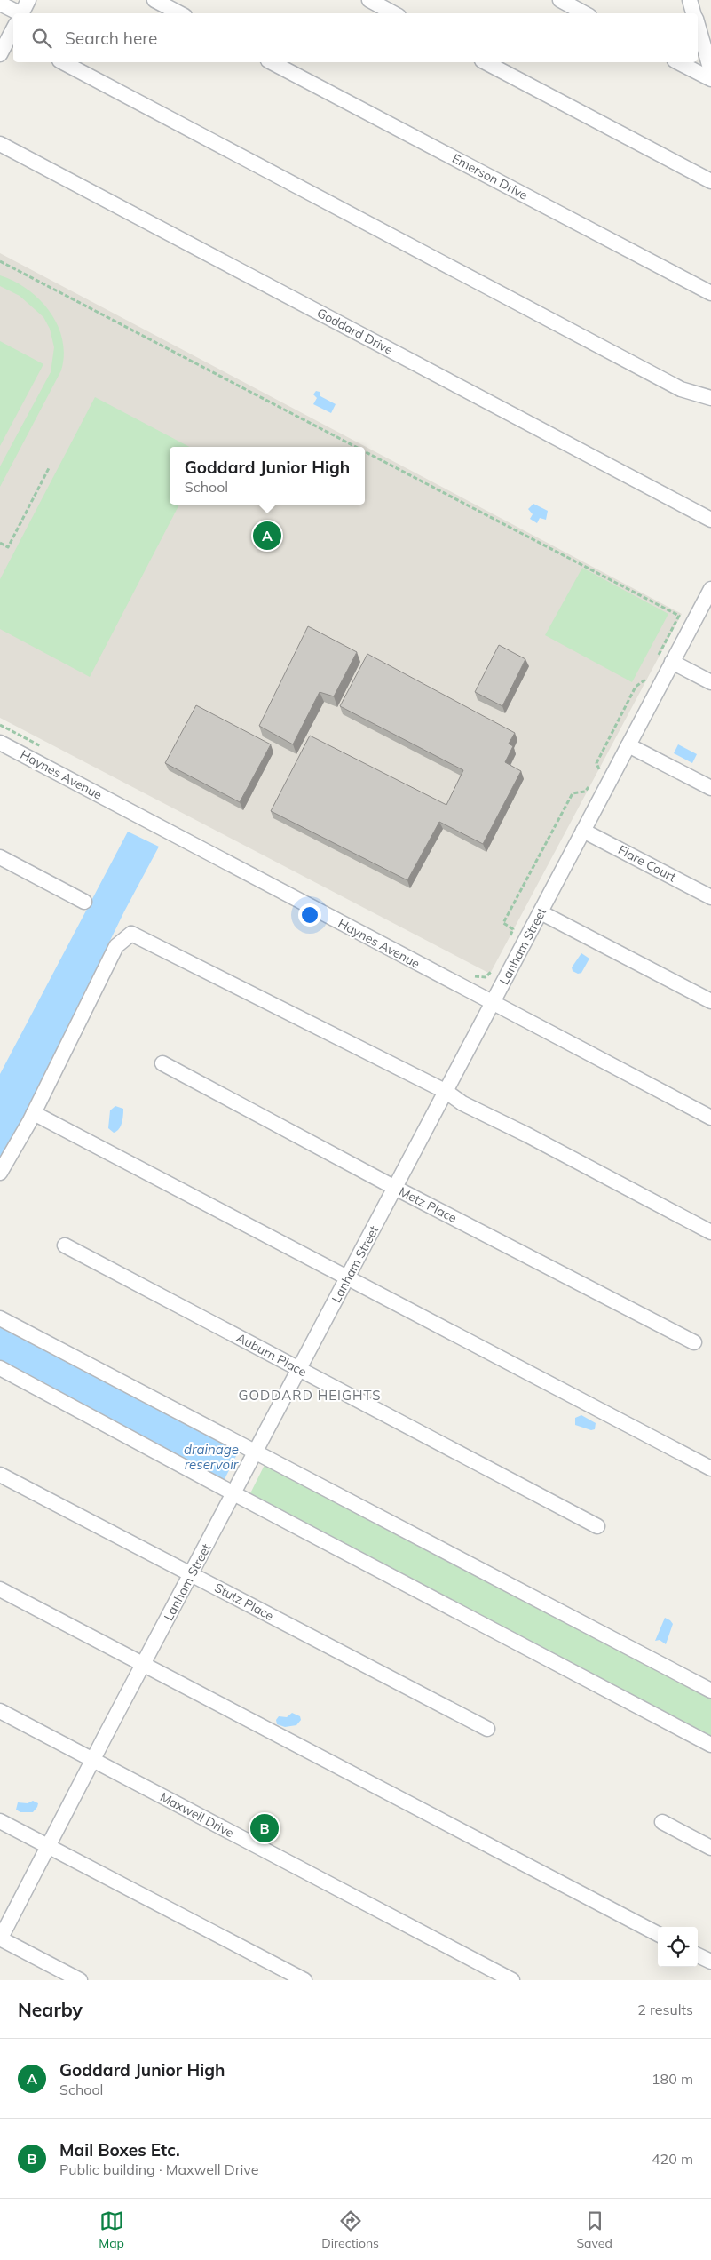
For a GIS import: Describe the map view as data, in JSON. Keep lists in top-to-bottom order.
{
  "streets": {
    "street": [
      "Emerson Drive",
      "Goddard Drive",
      "Haynes Avenue",
      "Flare Court",
      "Lanham Street",
      "Metz Place",
      "Auburn Place",
      "Stutz Place",
      "Maxwell Drive"
    ]
  },
  "crossings": [
    ["Haynes Avenue", "Lanham Street"],
    ["Flare Court", "Lanham Street"],
    ["Lanham Street", "Metz Place"],
    ["Lanham Street", "Auburn Place"],
    ["Lanham Street", "Stutz Place"],
    ["Lanham Street", "Maxwell Drive"]
  ],
  "districts": ["GODDARD HEIGHTS"],
  "water": ["drainage reservoir"],
  "page": {
    "search": "Search here",
    "popup": ["Goddard Junior High", "School"],
    "pins": ["A", "B"],
    "heading": ["Nearby", "2 results"],
    "list": [
      {
        "mark": "A",
        "name": "Goddard Junior High",
        "note": "School",
        "value": "180 m"
      },
      {
        "mark": "B",
        "name": "Mail Boxes Etc.",
        "note": "Public building · Maxwell Drive",
        "value": "420 m"
      }
    ],
    "nav": ["Map", "Directions", "Saved"]
  }
}
